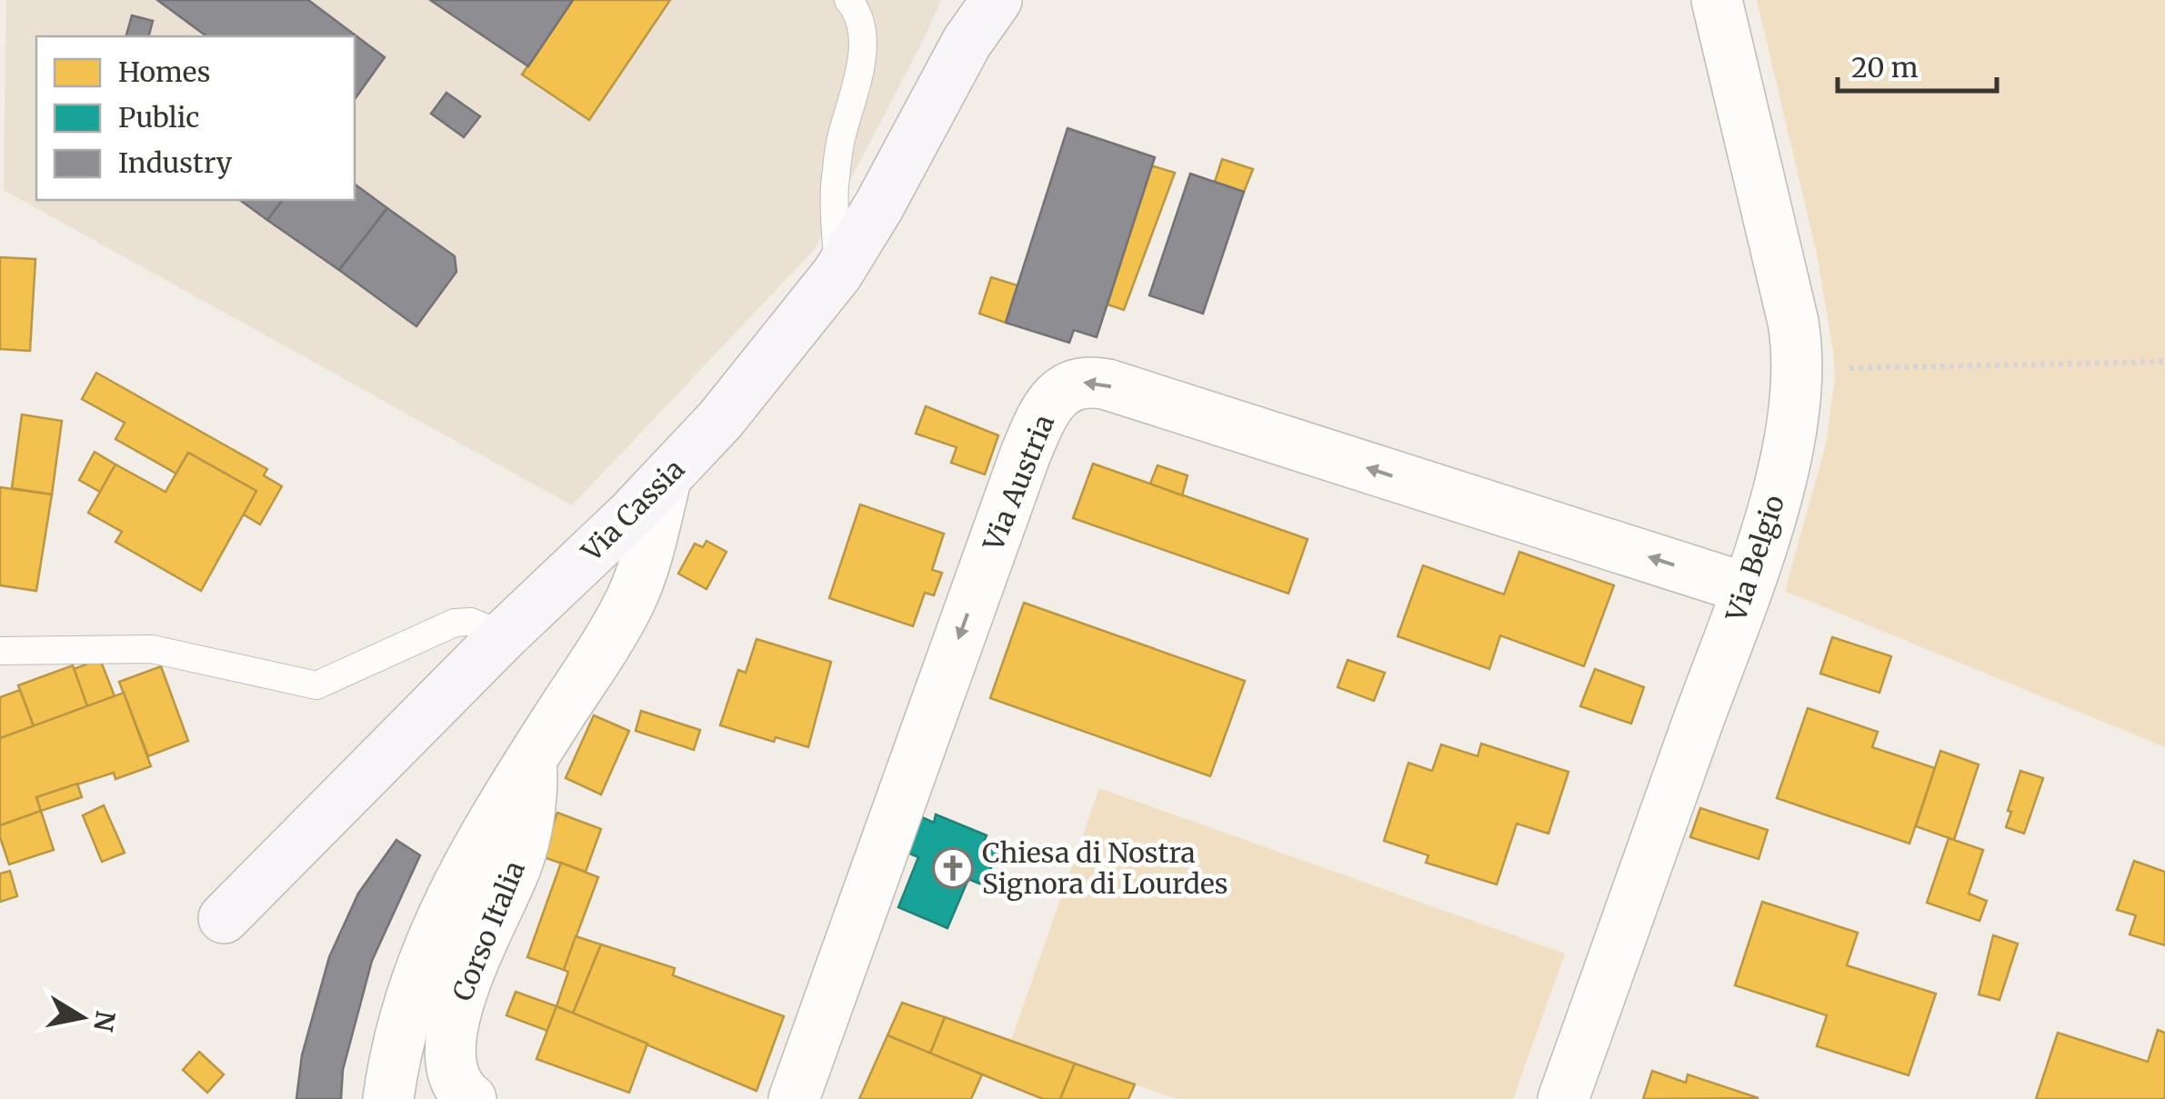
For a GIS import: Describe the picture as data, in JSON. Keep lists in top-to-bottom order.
{
  "streets": {
    "main road": ["Via Cassia"],
    "street": ["Via Austria", "Via Belgio", "Corso Italia"]
  },
  "crossings": [
    ["Via Austria", "Via Belgio"]
  ],
  "places": {
    "church": ["Chiesa di Nostra Signora di Lourdes"]
  },
  "legend": ["Homes", "Public", "Industry"],
  "scale_bar": "20 m",
  "north": "right"
}
